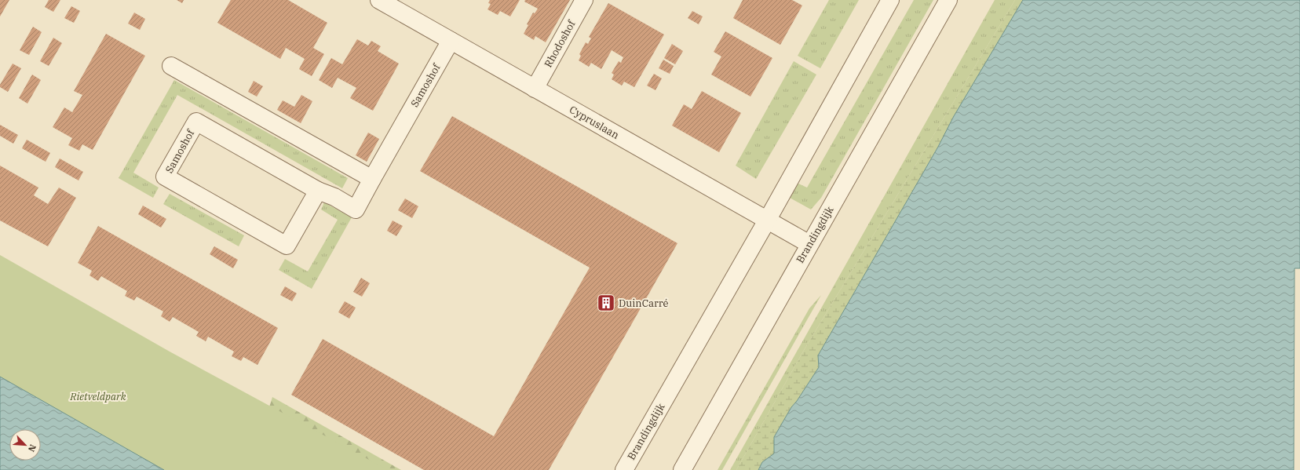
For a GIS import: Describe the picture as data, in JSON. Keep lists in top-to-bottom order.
{
  "streets": {
    "street": [
      "Rhodoshof",
      "Samoshof",
      "Cypruslaan",
      "Brandingdijk"
    ]
  },
  "crossings": [
    ["Rhodoshof", "Cypruslaan"],
    ["Samoshof", "Cypruslaan"],
    ["Cypruslaan", "Brandingdijk"]
  ],
  "parks": ["Rietveldpark"],
  "places": {
    "building": ["DuinCarré"]
  },
  "north": "bottom right"
}
